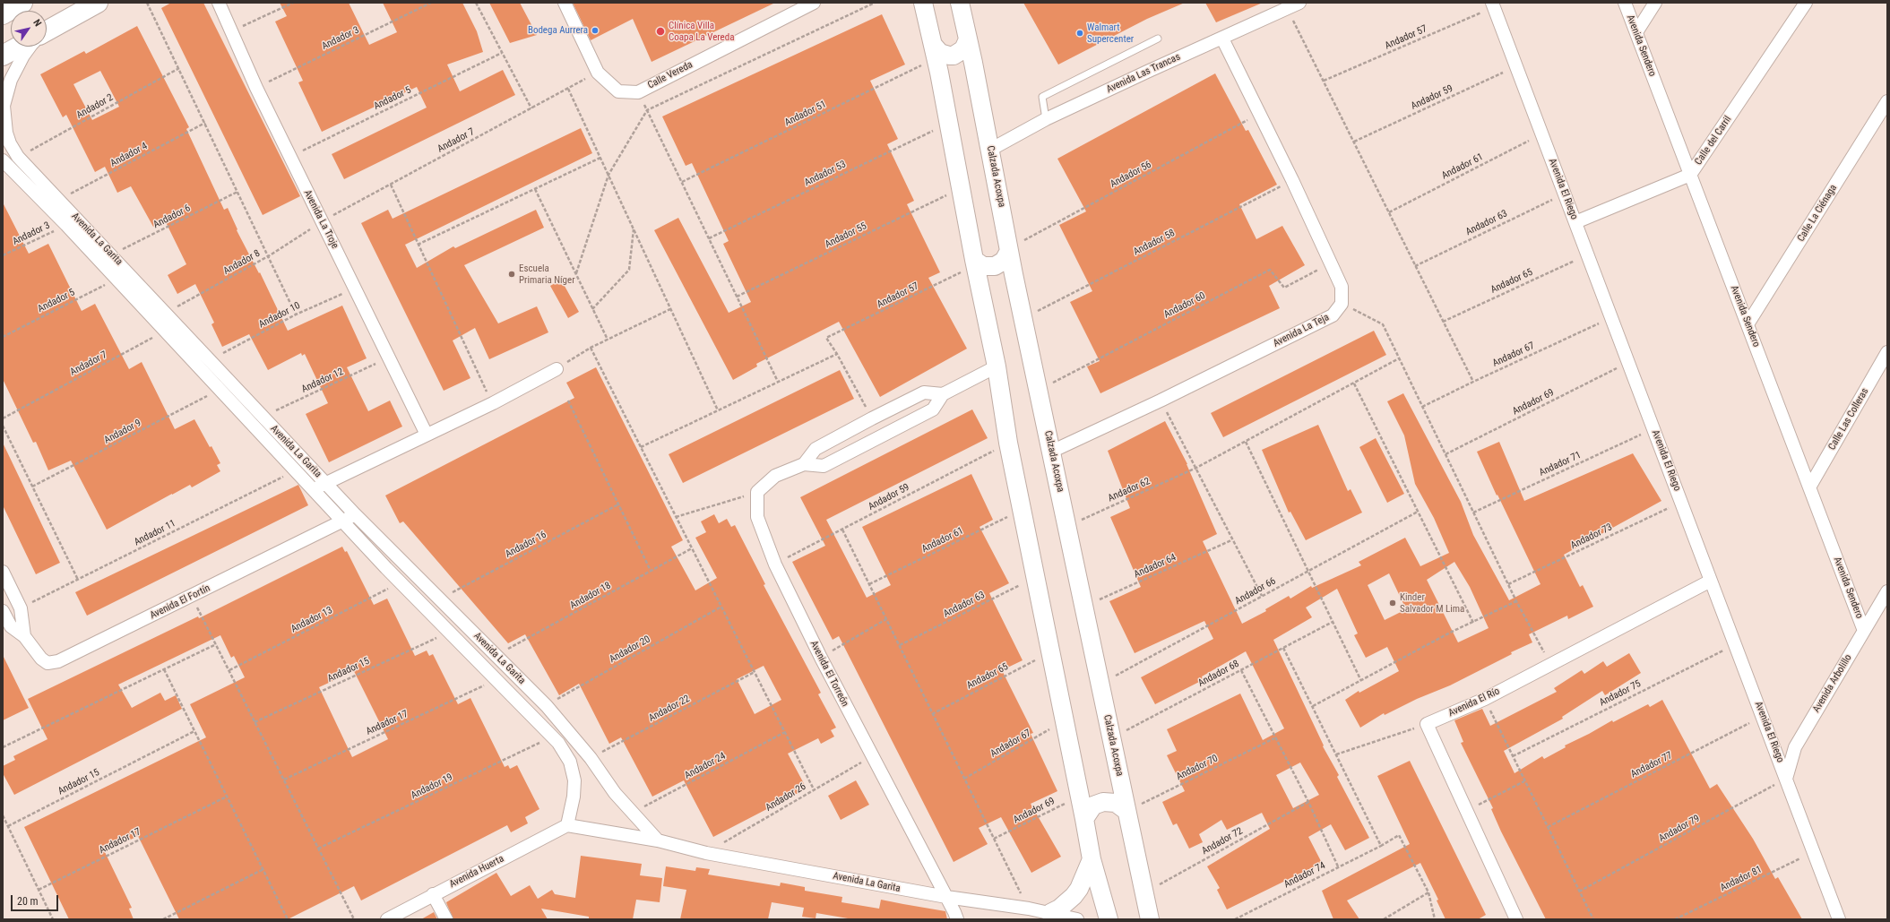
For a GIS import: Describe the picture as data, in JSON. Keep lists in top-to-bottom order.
{
  "streets": {
    "main road": ["Calzada Acoxpa"],
    "street": [
      "Avenida Sendero",
      "Avenida Las Trancas",
      "Calle Vereda",
      "Calle del Carril",
      "Avenida El Riego",
      "Calle La Ciénaga",
      "Avenida La Troje",
      "Avenida La Garita",
      "Avenida La Teja",
      "Calle Las Colleras",
      "Avenida El Fortín",
      "Avenida El Torreón",
      "Avenida Arbolillo",
      "Avenida El Río",
      "Avenida Huerta"
    ],
    "path": [
      "Andador 57",
      "Andador 3",
      "Andador 59",
      "Andador 5",
      "Andador 2",
      "Andador 51",
      "Andador 7",
      "Andador 4",
      "Andador 61",
      "Andador 53",
      "Andador 56",
      "Andador 6",
      "Andador 63",
      "Andador 55",
      "Andador 58",
      "Andador 8",
      "Andador 65",
      "Andador 60",
      "Andador 10",
      "Andador 67",
      "Andador 12",
      "Andador 69",
      "Andador 9",
      "Andador 71",
      "Andador 62",
      "Andador 11",
      "Andador 73",
      "Andador 16",
      "Andador 64",
      "Andador 66",
      "Andador 18",
      "Andador 13",
      "Andador 20",
      "Andador 15",
      "Andador 68",
      "Andador 75",
      "Andador 22",
      "Andador 17",
      "Andador 77",
      "Andador 24",
      "Andador 70",
      "Andador 19",
      "Andador 26",
      "Andador 79",
      "Andador 72",
      "Andador 74",
      "Andador 81"
    ]
  },
  "crossings": [
    ["Andador 57", "Avenida El Riego"],
    ["Andador 3", "Avenida La Troje"],
    ["Andador 3", "Avenida La Garita"],
    ["Avenida Sendero", "Calle del Carril"],
    ["Avenida Sendero", "Calle La Ciénaga"],
    ["Avenida Sendero", "Calle Las Colleras"],
    ["Avenida Sendero", "Avenida Arbolillo"],
    ["Avenida Las Trancas", "Calzada Acoxpa"],
    ["Calle Vereda", "Andador 7"],
    ["Andador 59", "Avenida El Riego"],
    ["Andador 59", "Avenida El Torreón"],
    ["Andador 5", "Avenida La Troje"],
    ["Andador 5", "Avenida La Garita"],
    ["Andador 2", "Avenida La Garita"],
    ["Andador 7", "Avenida La Troje"],
    ["Andador 7", "Avenida La Garita"],
    ["Andador 7", "Andador 8"],
    ["Calle del Carril", "Avenida El Riego"],
    ["Andador 4", "Avenida La Garita"],
    ["Andador 61", "Avenida El Riego"],
    ["Andador 56", "Calzada Acoxpa"],
    ["Calzada Acoxpa", "Andador 58"],
    ["Calzada Acoxpa", "Andador 60"],
    ["Calzada Acoxpa", "Avenida La Teja"],
    ["Calzada Acoxpa", "Andador 62"],
    ["Calzada Acoxpa", "Andador 64"],
    ["Calzada Acoxpa", "Andador 66"],
    ["Calzada Acoxpa", "Andador 68"],
    ["Calzada Acoxpa", "Andador 70"],
    ["Calzada Acoxpa", "Andador 72"],
    ["Avenida El Riego", "Andador 63"],
    ["Avenida El Riego", "Andador 65"],
    ["Avenida El Riego", "Andador 67"],
    ["Avenida El Riego", "Andador 69"],
    ["Avenida El Riego", "Andador 71"],
    ["Avenida El Riego", "Andador 73"],
    ["Avenida El Riego", "Avenida Arbolillo"],
    ["Avenida El Riego", "Andador 75"],
    ["Avenida El Riego", "Avenida El Río"],
    ["Avenida El Riego", "Andador 77"],
    ["Avenida El Riego", "Andador 79"],
    ["Avenida El Riego", "Andador 81"],
    ["Andador 6", "Avenida La Garita"],
    ["Avenida La Troje", "Andador 8"],
    ["Avenida La Troje", "Andador 10"],
    ["Avenida La Troje", "Andador 12"],
    ["Avenida La Garita", "Andador 8"],
    ["Avenida La Garita", "Andador 10"],
    ["Avenida La Garita", "Andador 12"],
    ["Avenida La Garita", "Andador 9"],
    ["Avenida La Garita", "Andador 11"],
    ["Avenida La Garita", "Andador 16"],
    ["Avenida La Garita", "Andador 18"],
    ["Avenida La Garita", "Avenida El Fortín"],
    ["Avenida La Garita", "Andador 13"],
    ["Avenida La Garita", "Andador 20"],
    ["Avenida La Garita", "Andador 15"],
    ["Avenida La Garita", "Avenida El Torreón"],
    ["Avenida La Garita", "Andador 22"],
    ["Avenida La Garita", "Andador 17"],
    ["Avenida La Garita", "Andador 24"],
    ["Avenida La Garita", "Andador 19"],
    ["Avenida La Garita", "Andador 26"],
    ["Avenida La Garita", "Avenida Huerta"],
    ["Andador 11", "Avenida El Fortín"],
    ["Avenida El Torreón", "Andador 26"],
    ["Avenida Arbolillo", "Andador 79"]
  ],
  "places": [
    "Bodega Aurrera",
    "Clínica Villa Coapa La Vereda",
    "Walmart Supercenter",
    "Escuela Primaria Níger",
    "Kinder Salvador M Lima"
  ],
  "scale_bar": "20 m",
  "north": "top right"
}
